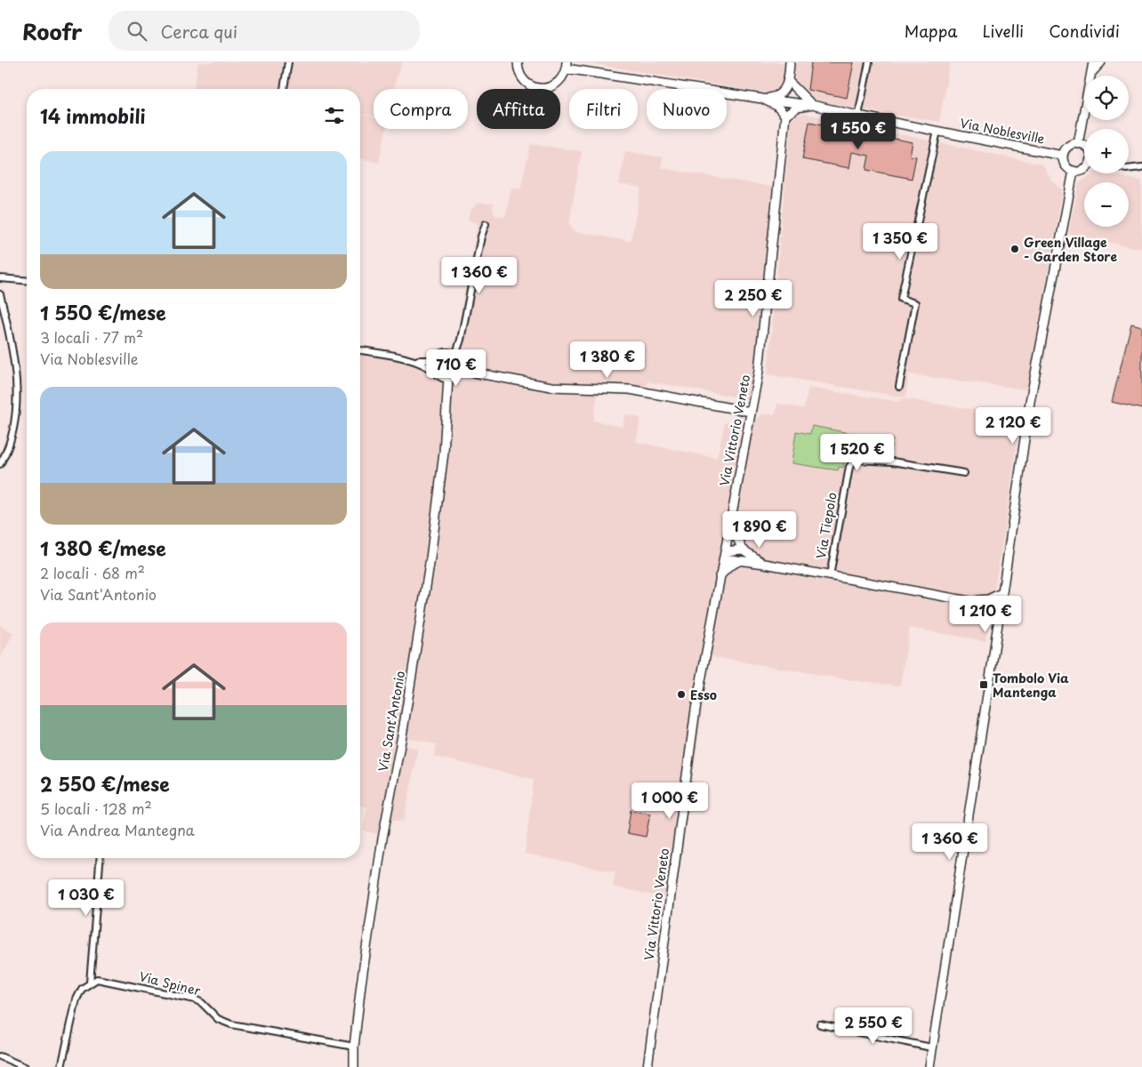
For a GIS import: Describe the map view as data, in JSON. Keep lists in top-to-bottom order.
{
  "streets": {
    "main road": [
      "Via Noblesville",
      "Via Vittorio Veneto",
      "Via Tiepolo",
      "Via Sant'Antonio"
    ],
    "street": ["Via Spiner"]
  },
  "crossings": [
    ["Via Vittorio Veneto", "Via Tiepolo"],
    ["Via Sant'Antonio", "Via Spiner"]
  ],
  "places": {
    "other": ["Green Village - Garden Store", "Esso"],
    "transit": ["Tombolo Via Mantenga"]
  },
  "page": {
    "header": "Roofr",
    "search": "Cerca qui",
    "nav": ["Mappa", "Livelli", "Condividi"],
    "map_buttons": ["+", "−"],
    "chip": [
      "Compra",
      "Affitta",
      "Filtri",
      "Nuovo"
    ],
    "heading": "14 immobili",
    "price": [
      "1 550 €",
      "1 350 €",
      "1 360 €",
      "2 250 €",
      "1 380 €",
      "710 €",
      "2 120 €",
      "1 520 €",
      "1 890 €",
      "1 210 €",
      "1 000 €",
      "1 360 €",
      "1 030 €",
      "2 550 €"
    ],
    "list": [
      {
        "name": "1 550 €/mese",
        "note": "3 locali · 77 m² · Via Noblesville"
      },
      {
        "name": "1 380 €/mese",
        "note": "2 locali · 68 m² · Via Sant'Antonio"
      },
      {
        "name": "2 550 €/mese",
        "note": "5 locali · 128 m² · Via Andrea Mantegna"
      }
    ]
  }
}
